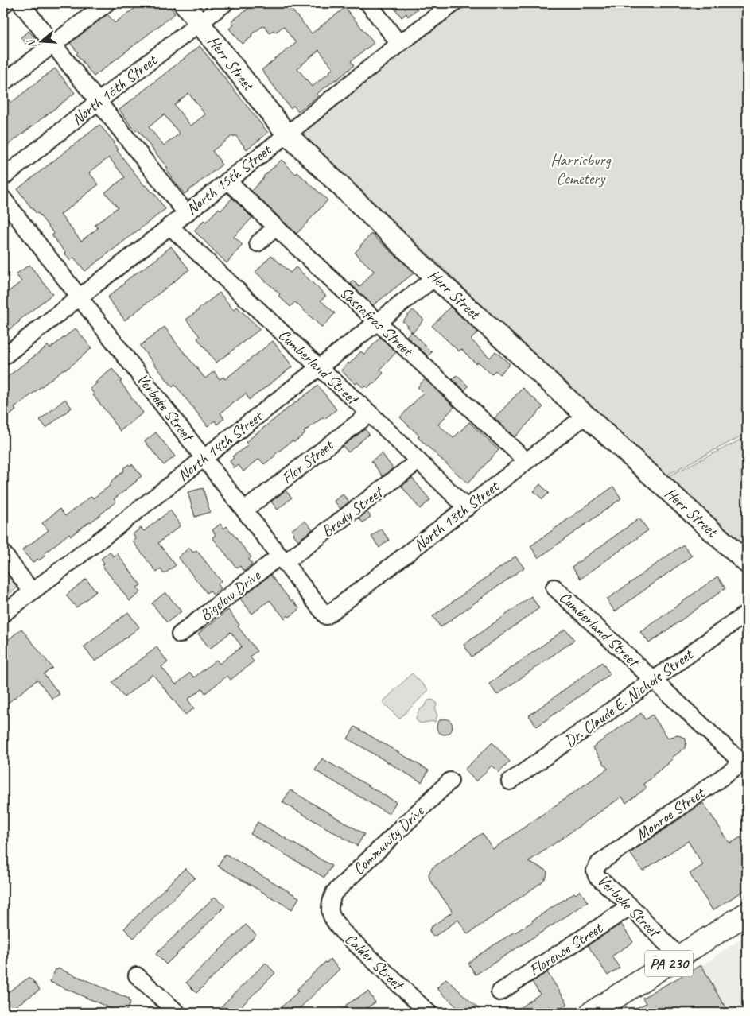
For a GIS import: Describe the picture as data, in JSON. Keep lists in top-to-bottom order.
{
  "streets": {
    "highway": ["PA 230"],
    "main road": ["Herr Street"],
    "street": [
      "North 16th Street",
      "North 15th Street",
      "Sassafras Street",
      "Cumberland Street",
      "Verbeke Street",
      "North 14th Street",
      "Flor Street",
      "Brady Street",
      "North 13th Street",
      "Bigelow Drive",
      "Dr. Claude E. Nichols Street",
      "Monroe Street",
      "Community Drive",
      "Florence Street",
      "Calder Street"
    ]
  },
  "crossings": [
    ["Herr Street", "North 16th Street"],
    ["Herr Street", "North 15th Street"],
    ["Herr Street", "North 14th Street"],
    ["Herr Street", "North 13th Street"],
    ["North 15th Street", "Sassafras Street"],
    ["North 15th Street", "Cumberland Street"],
    ["North 15th Street", "Verbeke Street"],
    ["Sassafras Street", "North 14th Street"],
    ["Sassafras Street", "North 13th Street"],
    ["Cumberland Street", "North 14th Street"],
    ["Cumberland Street", "Flor Street"],
    ["Cumberland Street", "Brady Street"],
    ["Cumberland Street", "North 13th Street"],
    ["Cumberland Street", "Dr. Claude E. Nichols Street"],
    ["Cumberland Street", "Monroe Street"],
    ["Verbeke Street", "North 14th Street"],
    ["Verbeke Street", "Flor Street"],
    ["Verbeke Street", "Brady Street"],
    ["Verbeke Street", "North 13th Street"],
    ["Verbeke Street", "Bigelow Drive"],
    ["Verbeke Street", "Monroe Street"],
    ["Verbeke Street", "Florence Street"],
    ["Verbeke Street", "PA 230"],
    ["Brady Street", "Bigelow Drive"],
    ["Community Drive", "Calder Street"]
  ],
  "parks": ["Harrisburg Cemetery"],
  "north": "left"
}
